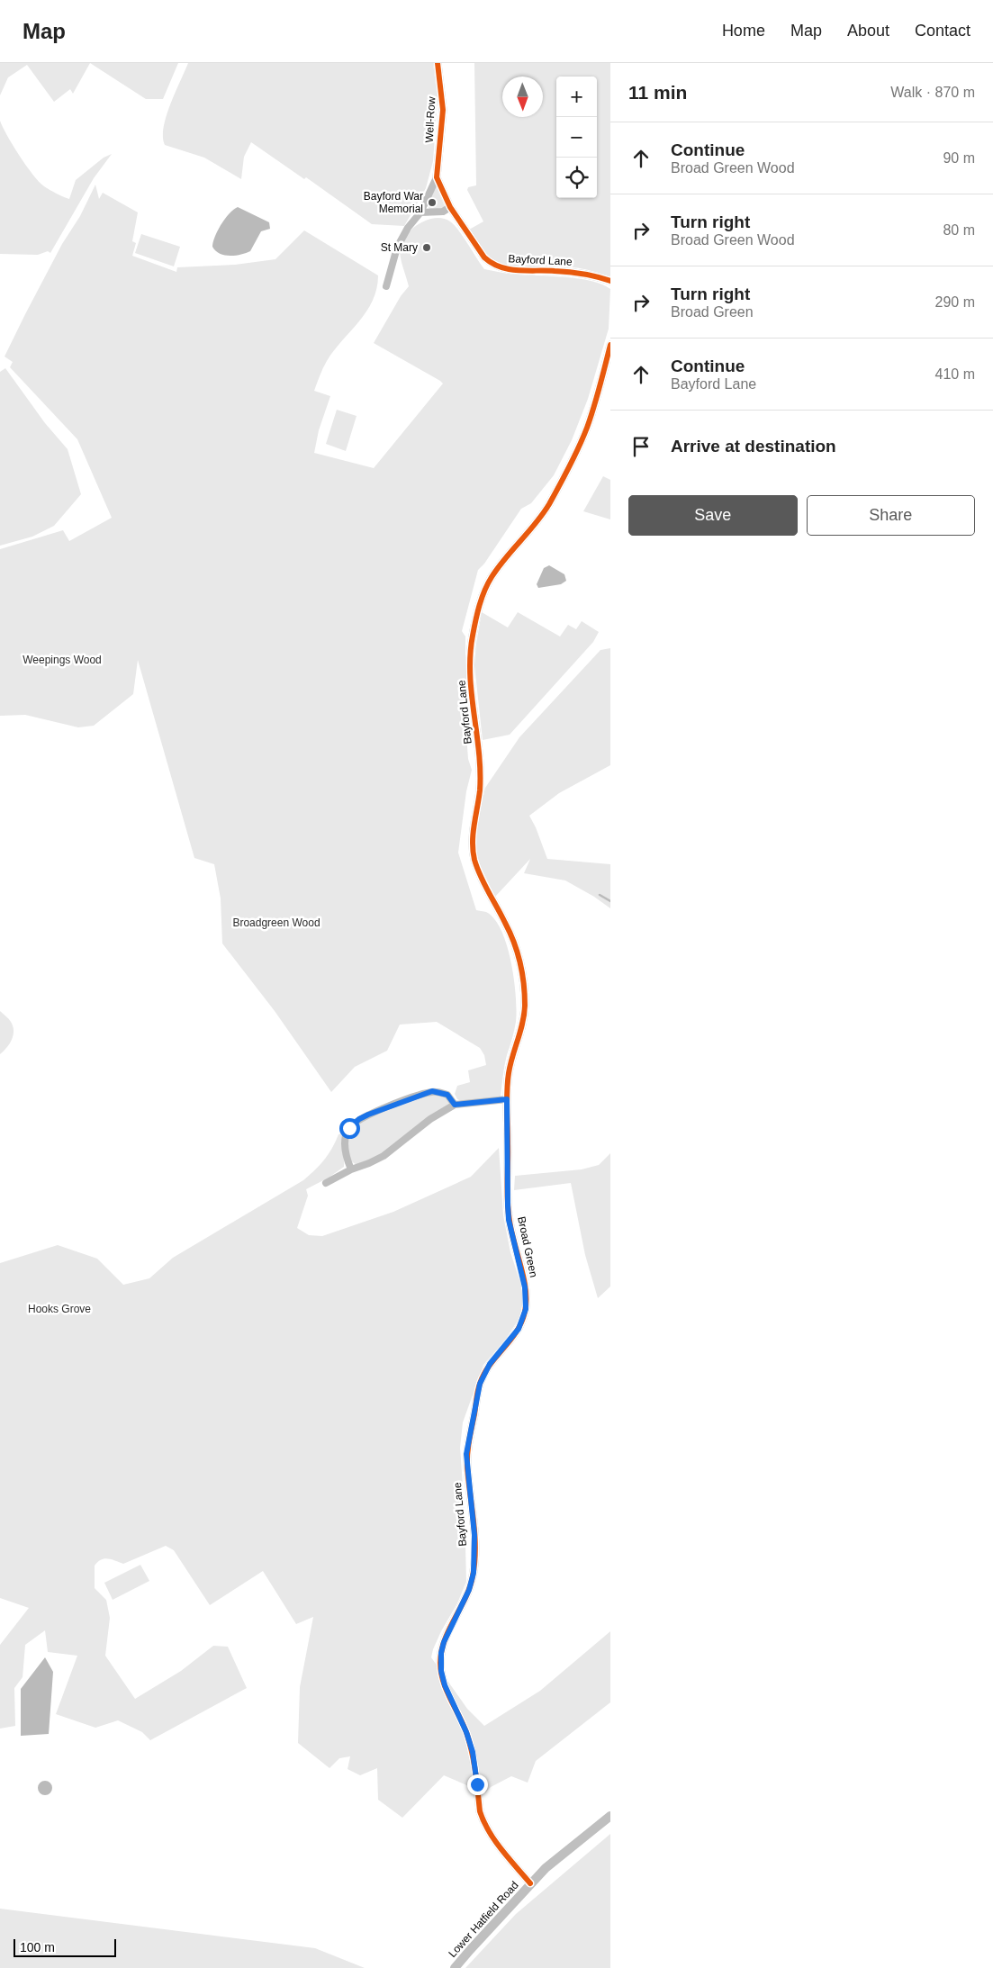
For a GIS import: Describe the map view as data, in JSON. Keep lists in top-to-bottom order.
{
  "streets": {
    "main road": ["Lower Hatfield Road"],
    "street": ["Well-Row", "Bayford Lane", "Broad Green"]
  },
  "crossings": [
    ["Well-Row", "Bayford Lane"],
    ["Bayford Lane", "Broad Green"],
    ["Bayford Lane", "Lower Hatfield Road"]
  ],
  "parks": ["Weepings Wood", "Broadgreen Wood", "Hooks Grove"],
  "places": ["Bayford War Memorial", "St Mary"],
  "scale_bar": "100 m",
  "north": "bottom",
  "page": {
    "header": "Map",
    "nav": [
      "Home",
      "Map",
      "About",
      "Contact"
    ],
    "heading": ["11 min", "Walk · 870 m"],
    "map_buttons": ["+", "−"],
    "list": [
      ["Continue", "Broad Green Wood", "90 m"],
      ["Turn right", "Broad Green Wood", "80 m"],
      ["Turn right", "Broad Green", "290 m"],
      ["Continue", "Bayford Lane", "410 m"],
      "Arrive at destination"
    ],
    "buttons": ["Save", "Share"],
    "scale": "100 m"
  }
}
